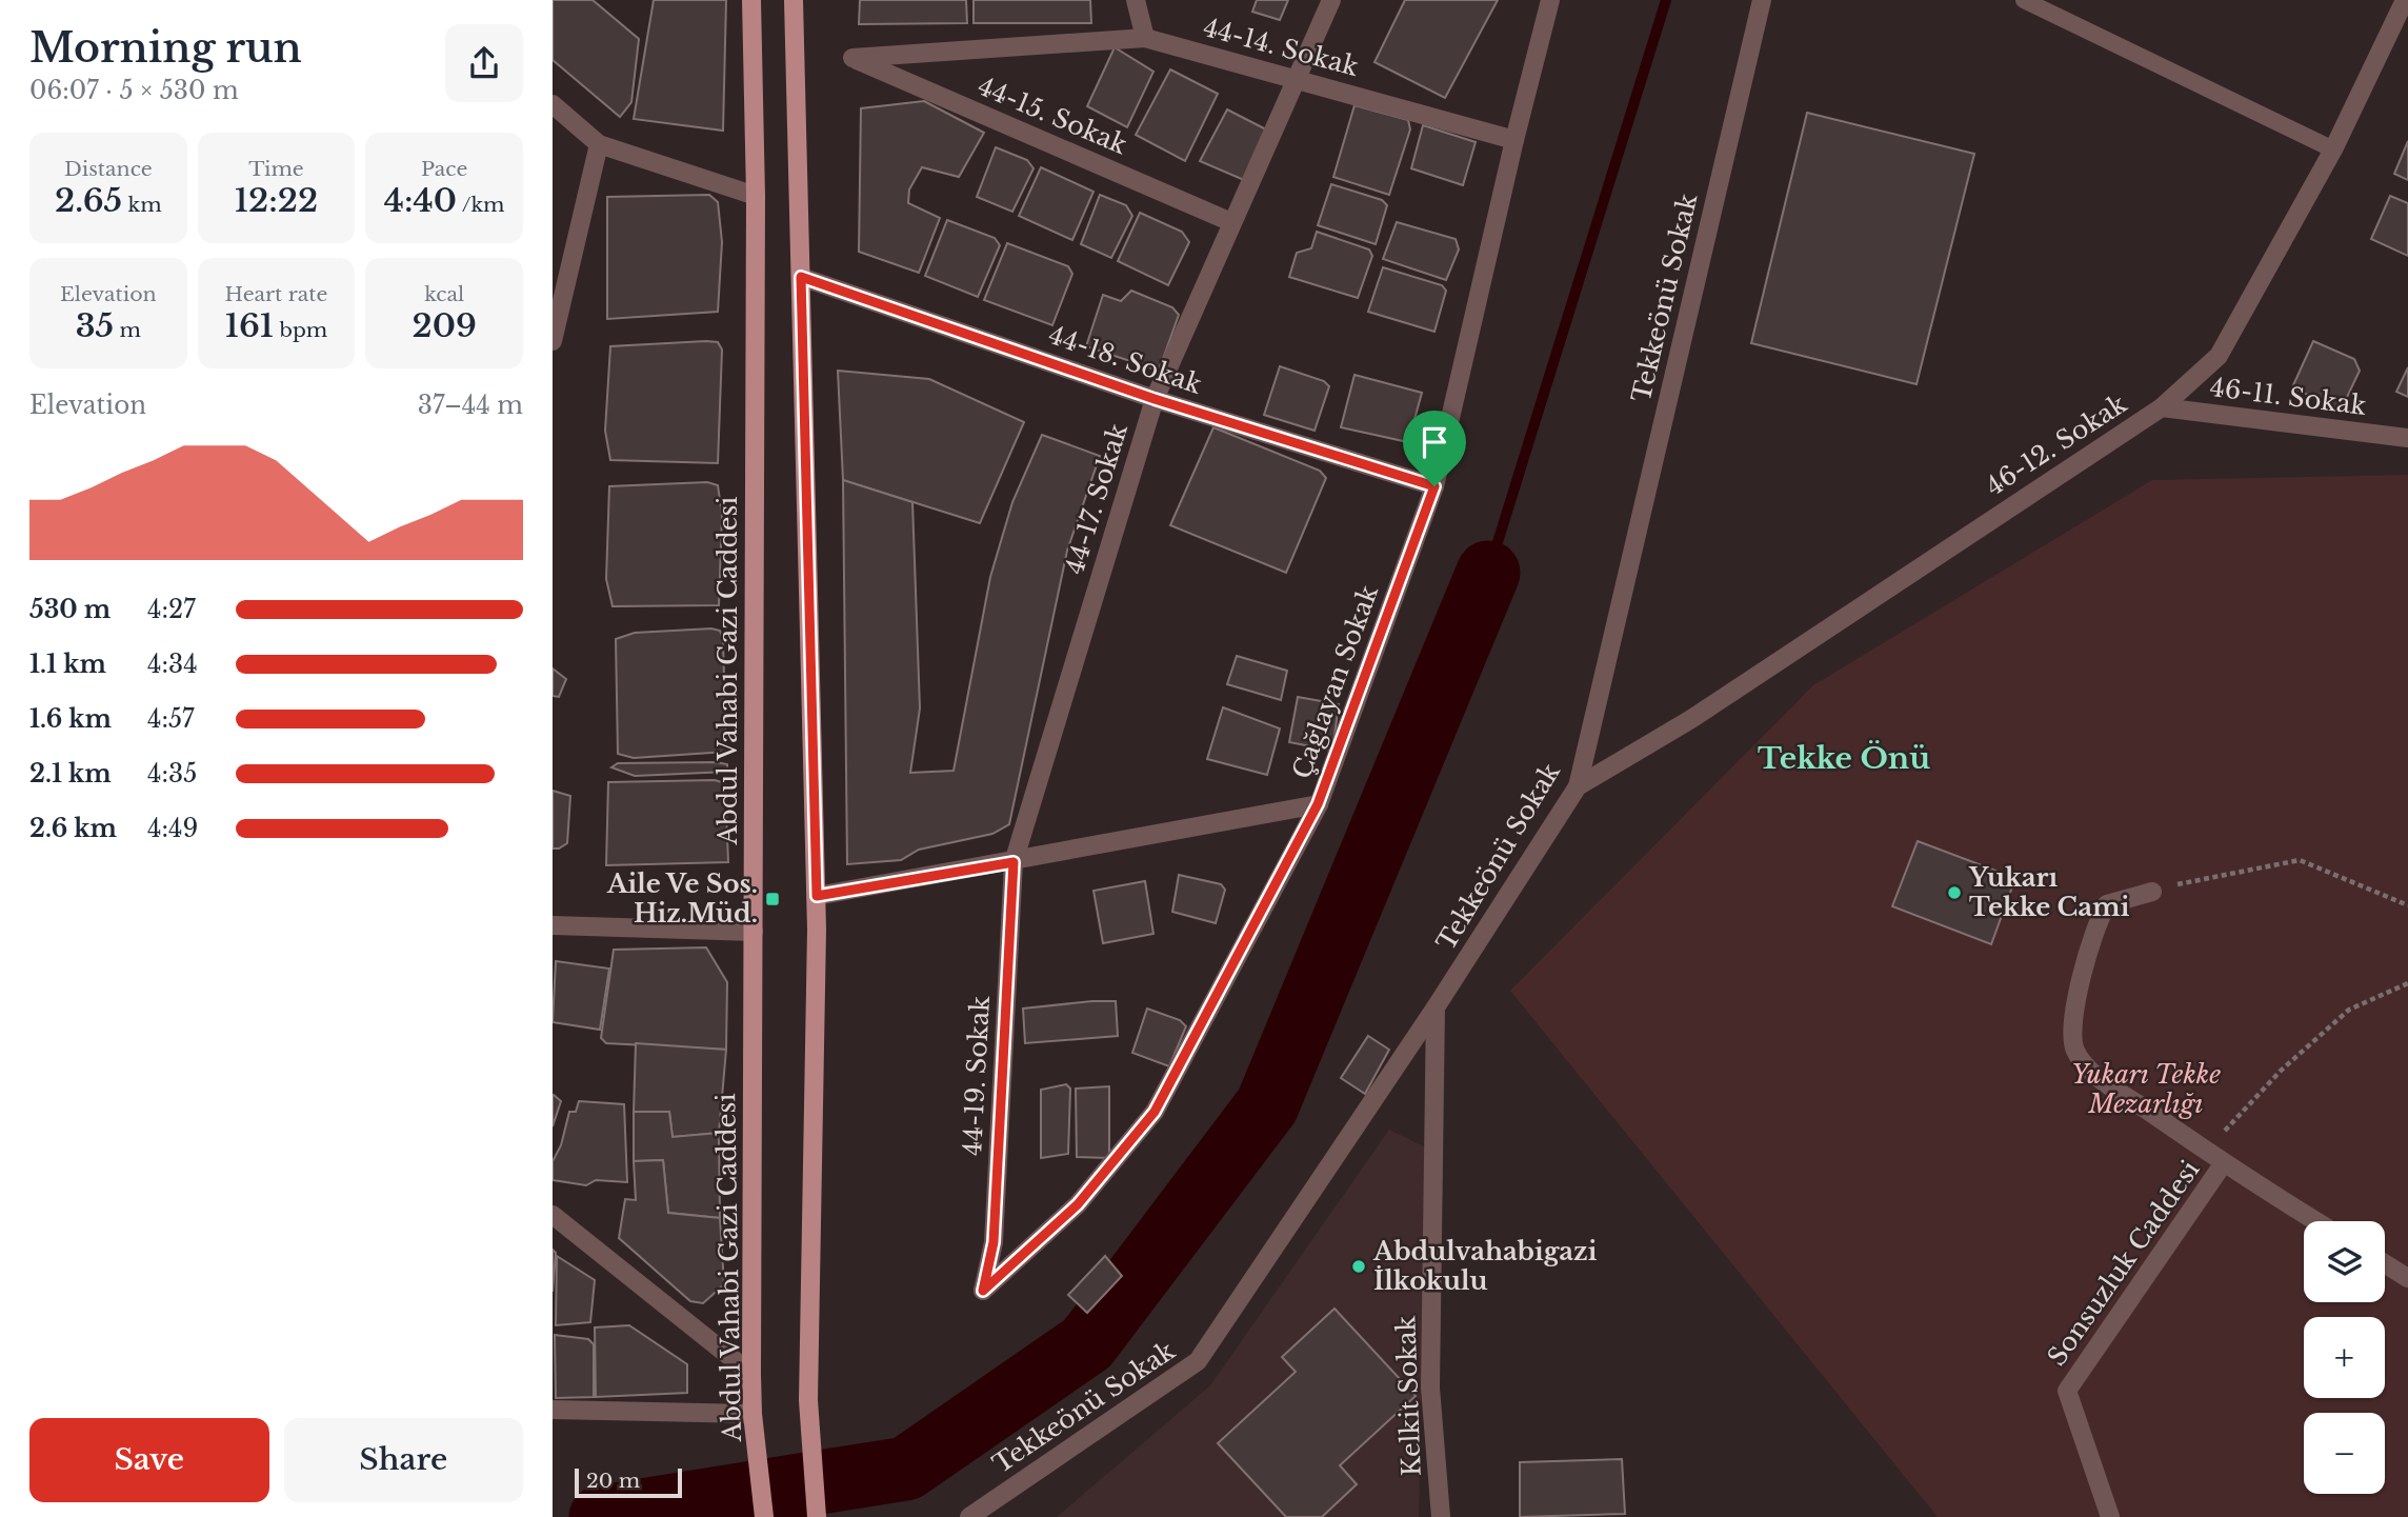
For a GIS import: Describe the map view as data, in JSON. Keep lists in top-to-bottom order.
{
  "streets": {
    "main road": ["Abdul Vahabi Gazi Caddesi"],
    "street": [
      "44-14. Sokak",
      "44-15. Sokak",
      "Tekkeönü Sokak",
      "44-18. Sokak",
      "46-11. Sokak",
      "46-12. Sokak",
      "44-17. Sokak",
      "Çağlayan Sokak",
      "44-19. Sokak",
      "Sonsuzluk Caddesi",
      "Kelkit Sokak"
    ]
  },
  "crossings": [
    ["44-14. Sokak", "44-15. Sokak"],
    ["44-14. Sokak", "44-17. Sokak"],
    ["44-14. Sokak", "Çağlayan Sokak"],
    ["44-15. Sokak", "44-17. Sokak"],
    ["Tekkeönü Sokak", "46-12. Sokak"],
    ["Tekkeönü Sokak", "Kelkit Sokak"],
    ["44-18. Sokak", "44-17. Sokak"],
    ["44-18. Sokak", "Çağlayan Sokak"],
    ["46-11. Sokak", "46-12. Sokak"],
    ["44-17. Sokak", "44-19. Sokak"],
    ["Çağlayan Sokak", "44-19. Sokak"]
  ],
  "districts": ["Tekke Önü"],
  "parks": ["Yukarı Tekke Mezarlığı"],
  "places": {
    "other": ["Yukarı Tekke Cami", "Abdulvahabigazi İlkokulu"],
    "transit": ["Aile Ve Sos. Hiz.Müd."]
  },
  "scale_bar": "20 m",
  "page": {
    "heading": ["Morning run", "06:07 · 5 × 530 m"],
    "stats": [
      ["Distance", "2.65 km"],
      ["Time", "12:22"],
      ["Pace", "4:40 /km"],
      ["Elevation", "35 m"],
      ["Heart rate", "161 bpm"],
      ["kcal", "209"]
    ],
    "chart": ["Elevation", "37–44 m"],
    "list": [
      {
        "name": "530 m",
        "note": "4:27"
      },
      {
        "name": "1.1 km",
        "note": "4:34"
      },
      {
        "name": "1.6 km",
        "note": "4:57"
      },
      {
        "name": "2.1 km",
        "note": "4:35"
      },
      {
        "name": "2.6 km",
        "note": "4:49"
      }
    ],
    "map_buttons": ["+", "−"],
    "buttons": ["Save", "Share"],
    "scale": "20 m"
  }
}
